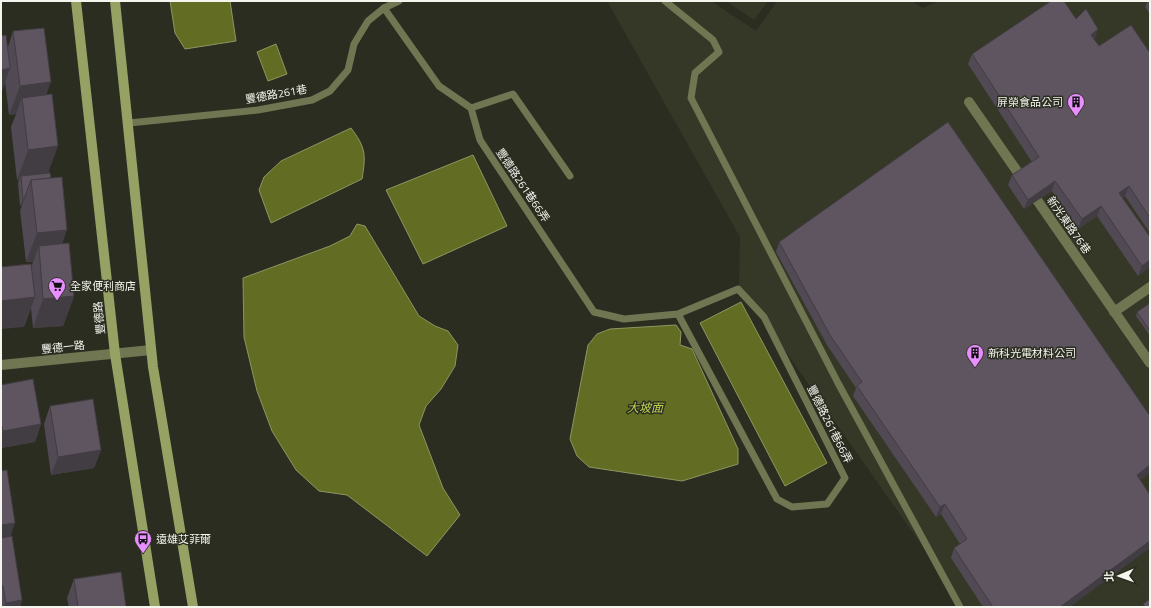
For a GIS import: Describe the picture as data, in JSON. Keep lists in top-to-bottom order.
{
  "streets": {
    "main road": ["豐德路"],
    "street": ["新光東路76巷", "豐德一路"],
    "lane": ["豐德路261巷", "豐德路261巷66弄"]
  },
  "crossings": [
    ["豐德路", "豐德一路"]
  ],
  "water": ["大坡面"],
  "places": {
    "building": ["屏榮食品公司", "新科光電材料公司"],
    "supermarket": ["全家便利商店"],
    "bus stop": ["遠雄艾菲爾"]
  },
  "north": "left"
}
